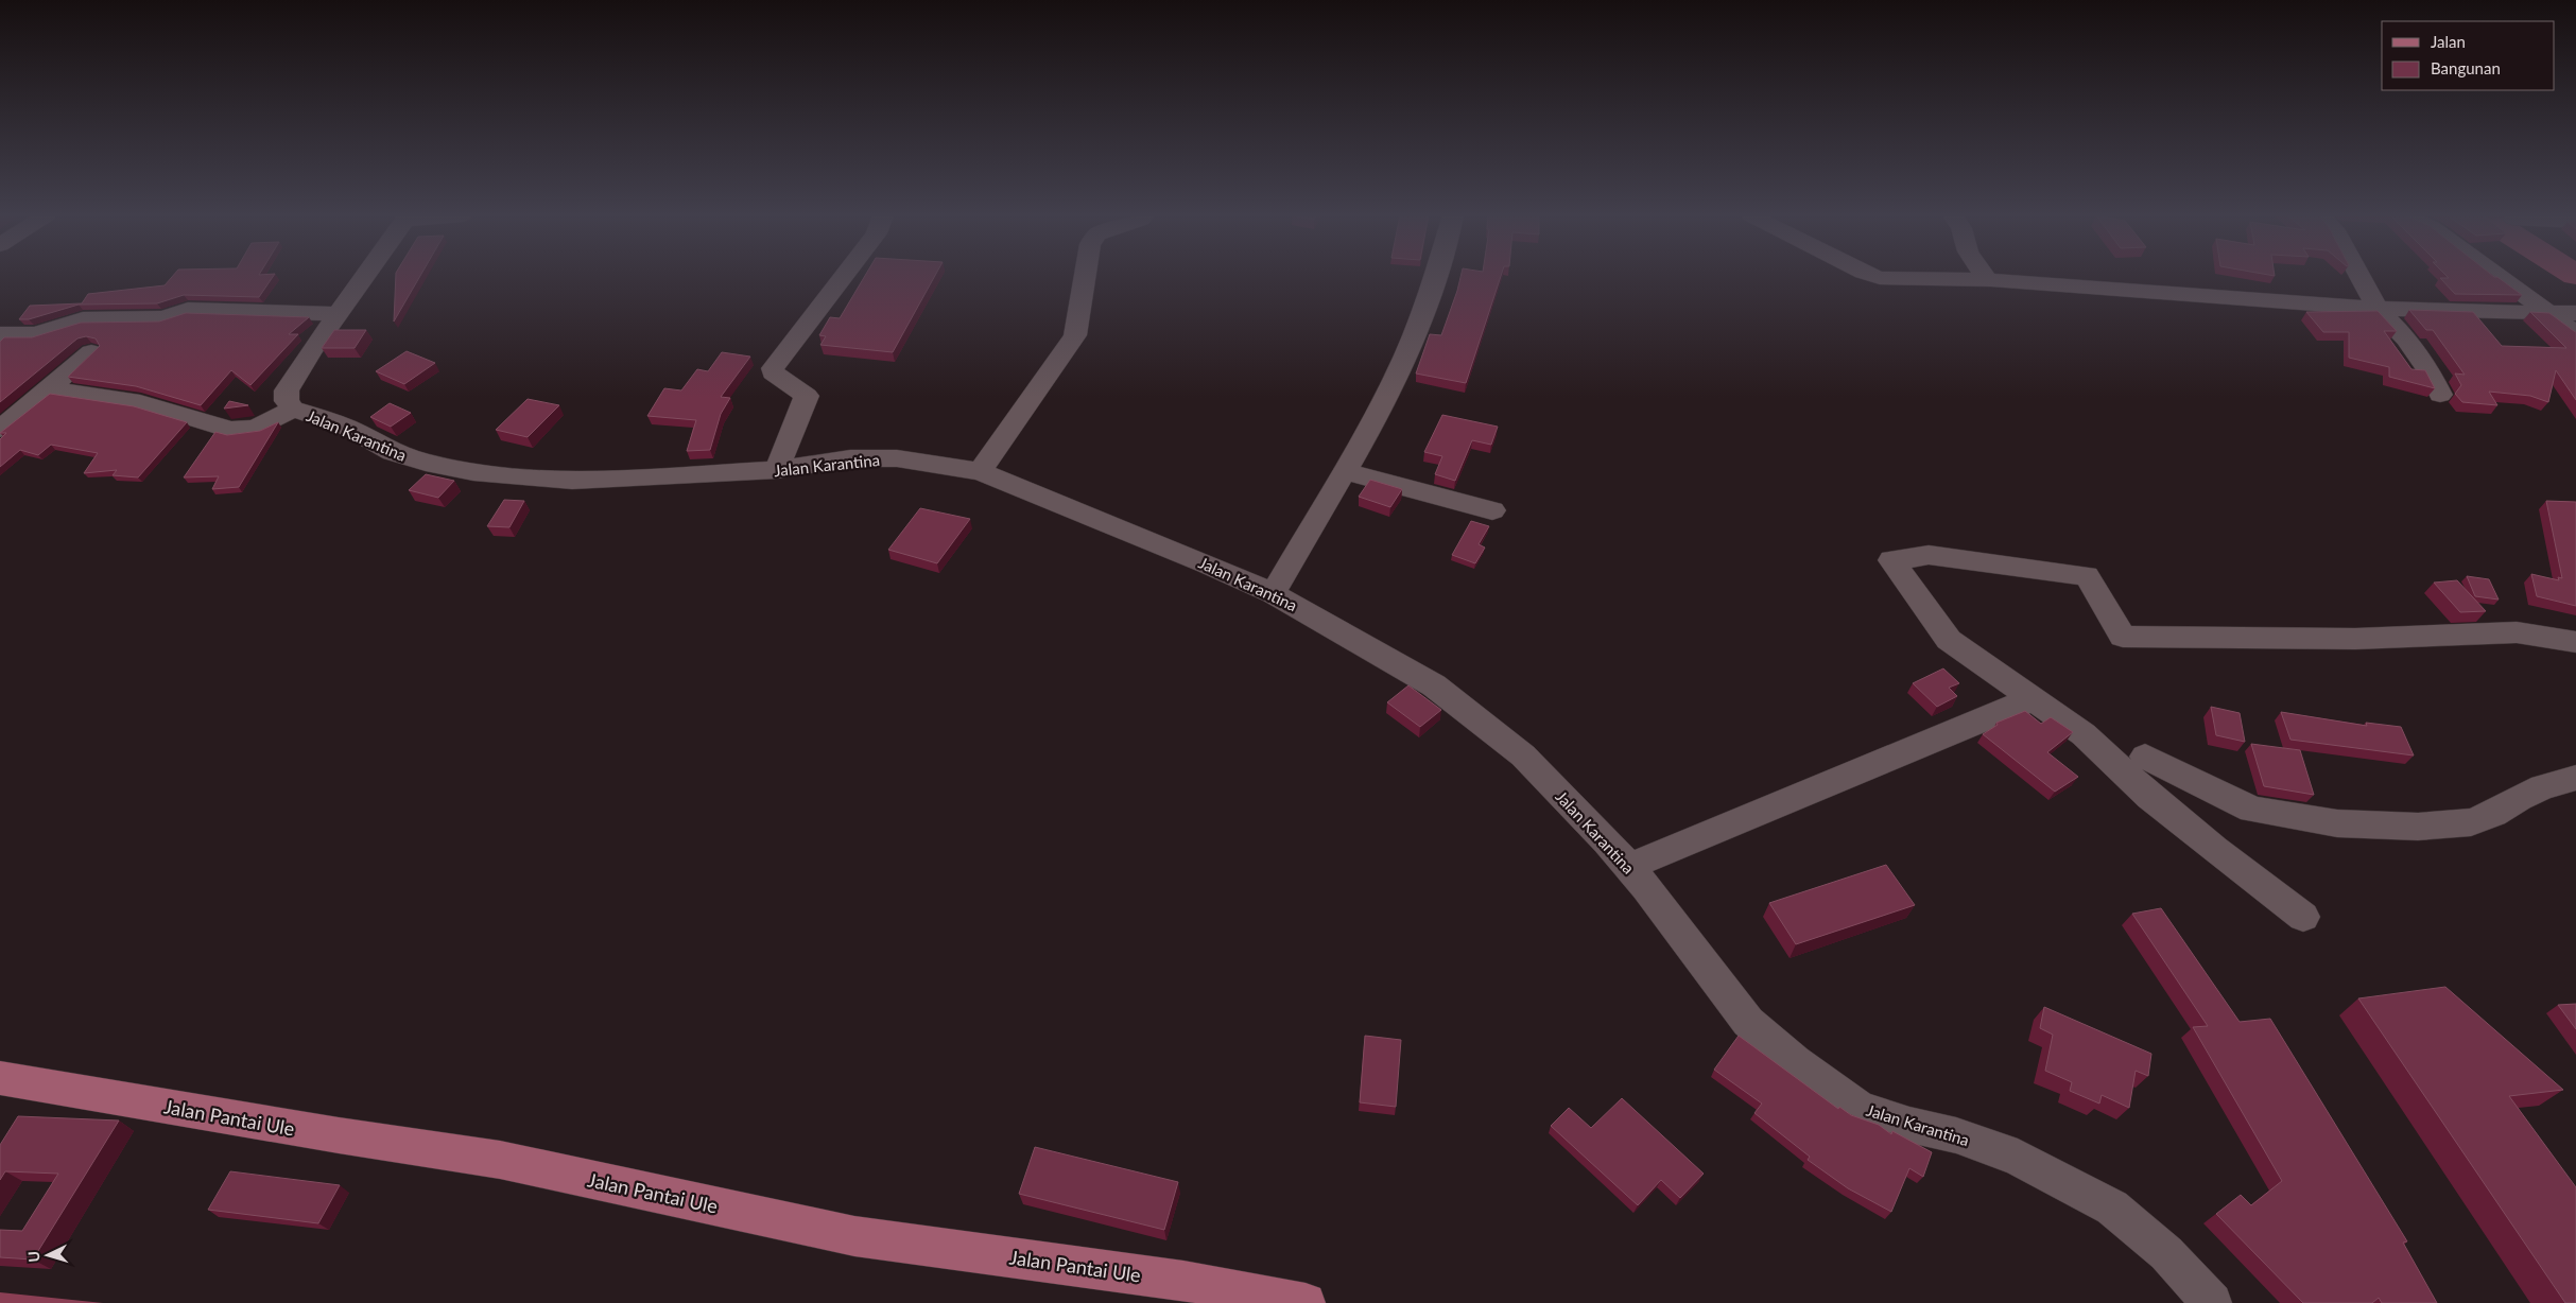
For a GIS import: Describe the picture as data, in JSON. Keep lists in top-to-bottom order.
{
  "streets": {
    "main road": ["Jalan Pantai Ule"],
    "street": ["Jalan Karantina"]
  },
  "legend": ["Jalan", "Bangunan"],
  "north": "left"
}
